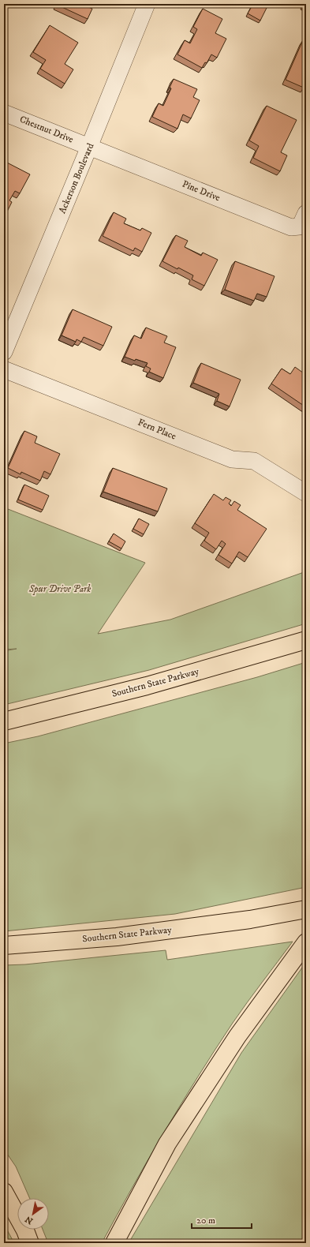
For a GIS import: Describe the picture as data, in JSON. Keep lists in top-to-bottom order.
{
  "streets": {
    "highway": ["Southern State Parkway"],
    "street": [
      "Chestnut Drive",
      "Ackerson Boulevard",
      "Pine Drive",
      "Fern Place"
    ]
  },
  "crossings": [
    ["Chestnut Drive", "Ackerson Boulevard"],
    ["Chestnut Drive", "Pine Drive"],
    ["Ackerson Boulevard", "Pine Drive"]
  ],
  "parks": ["Spur Drive Park"],
  "scale_bar": "20 m",
  "north": "bottom left"
}
